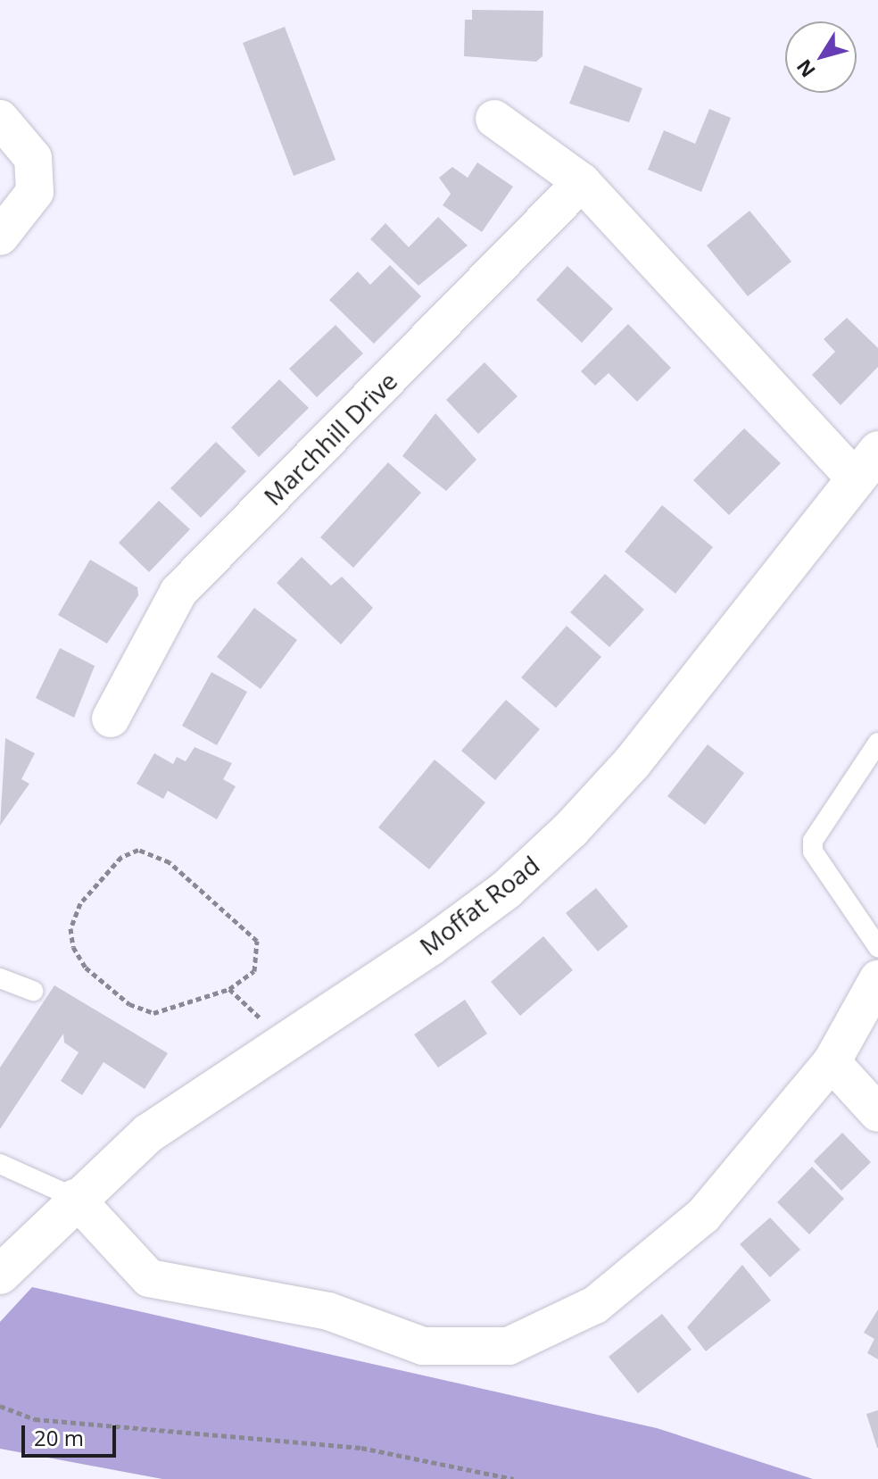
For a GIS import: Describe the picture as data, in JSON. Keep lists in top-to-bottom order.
{
  "streets": {
    "street": ["Marchhill Drive", "Moffat Road"]
  },
  "scale_bar": "20 m",
  "north": "bottom left"
}
